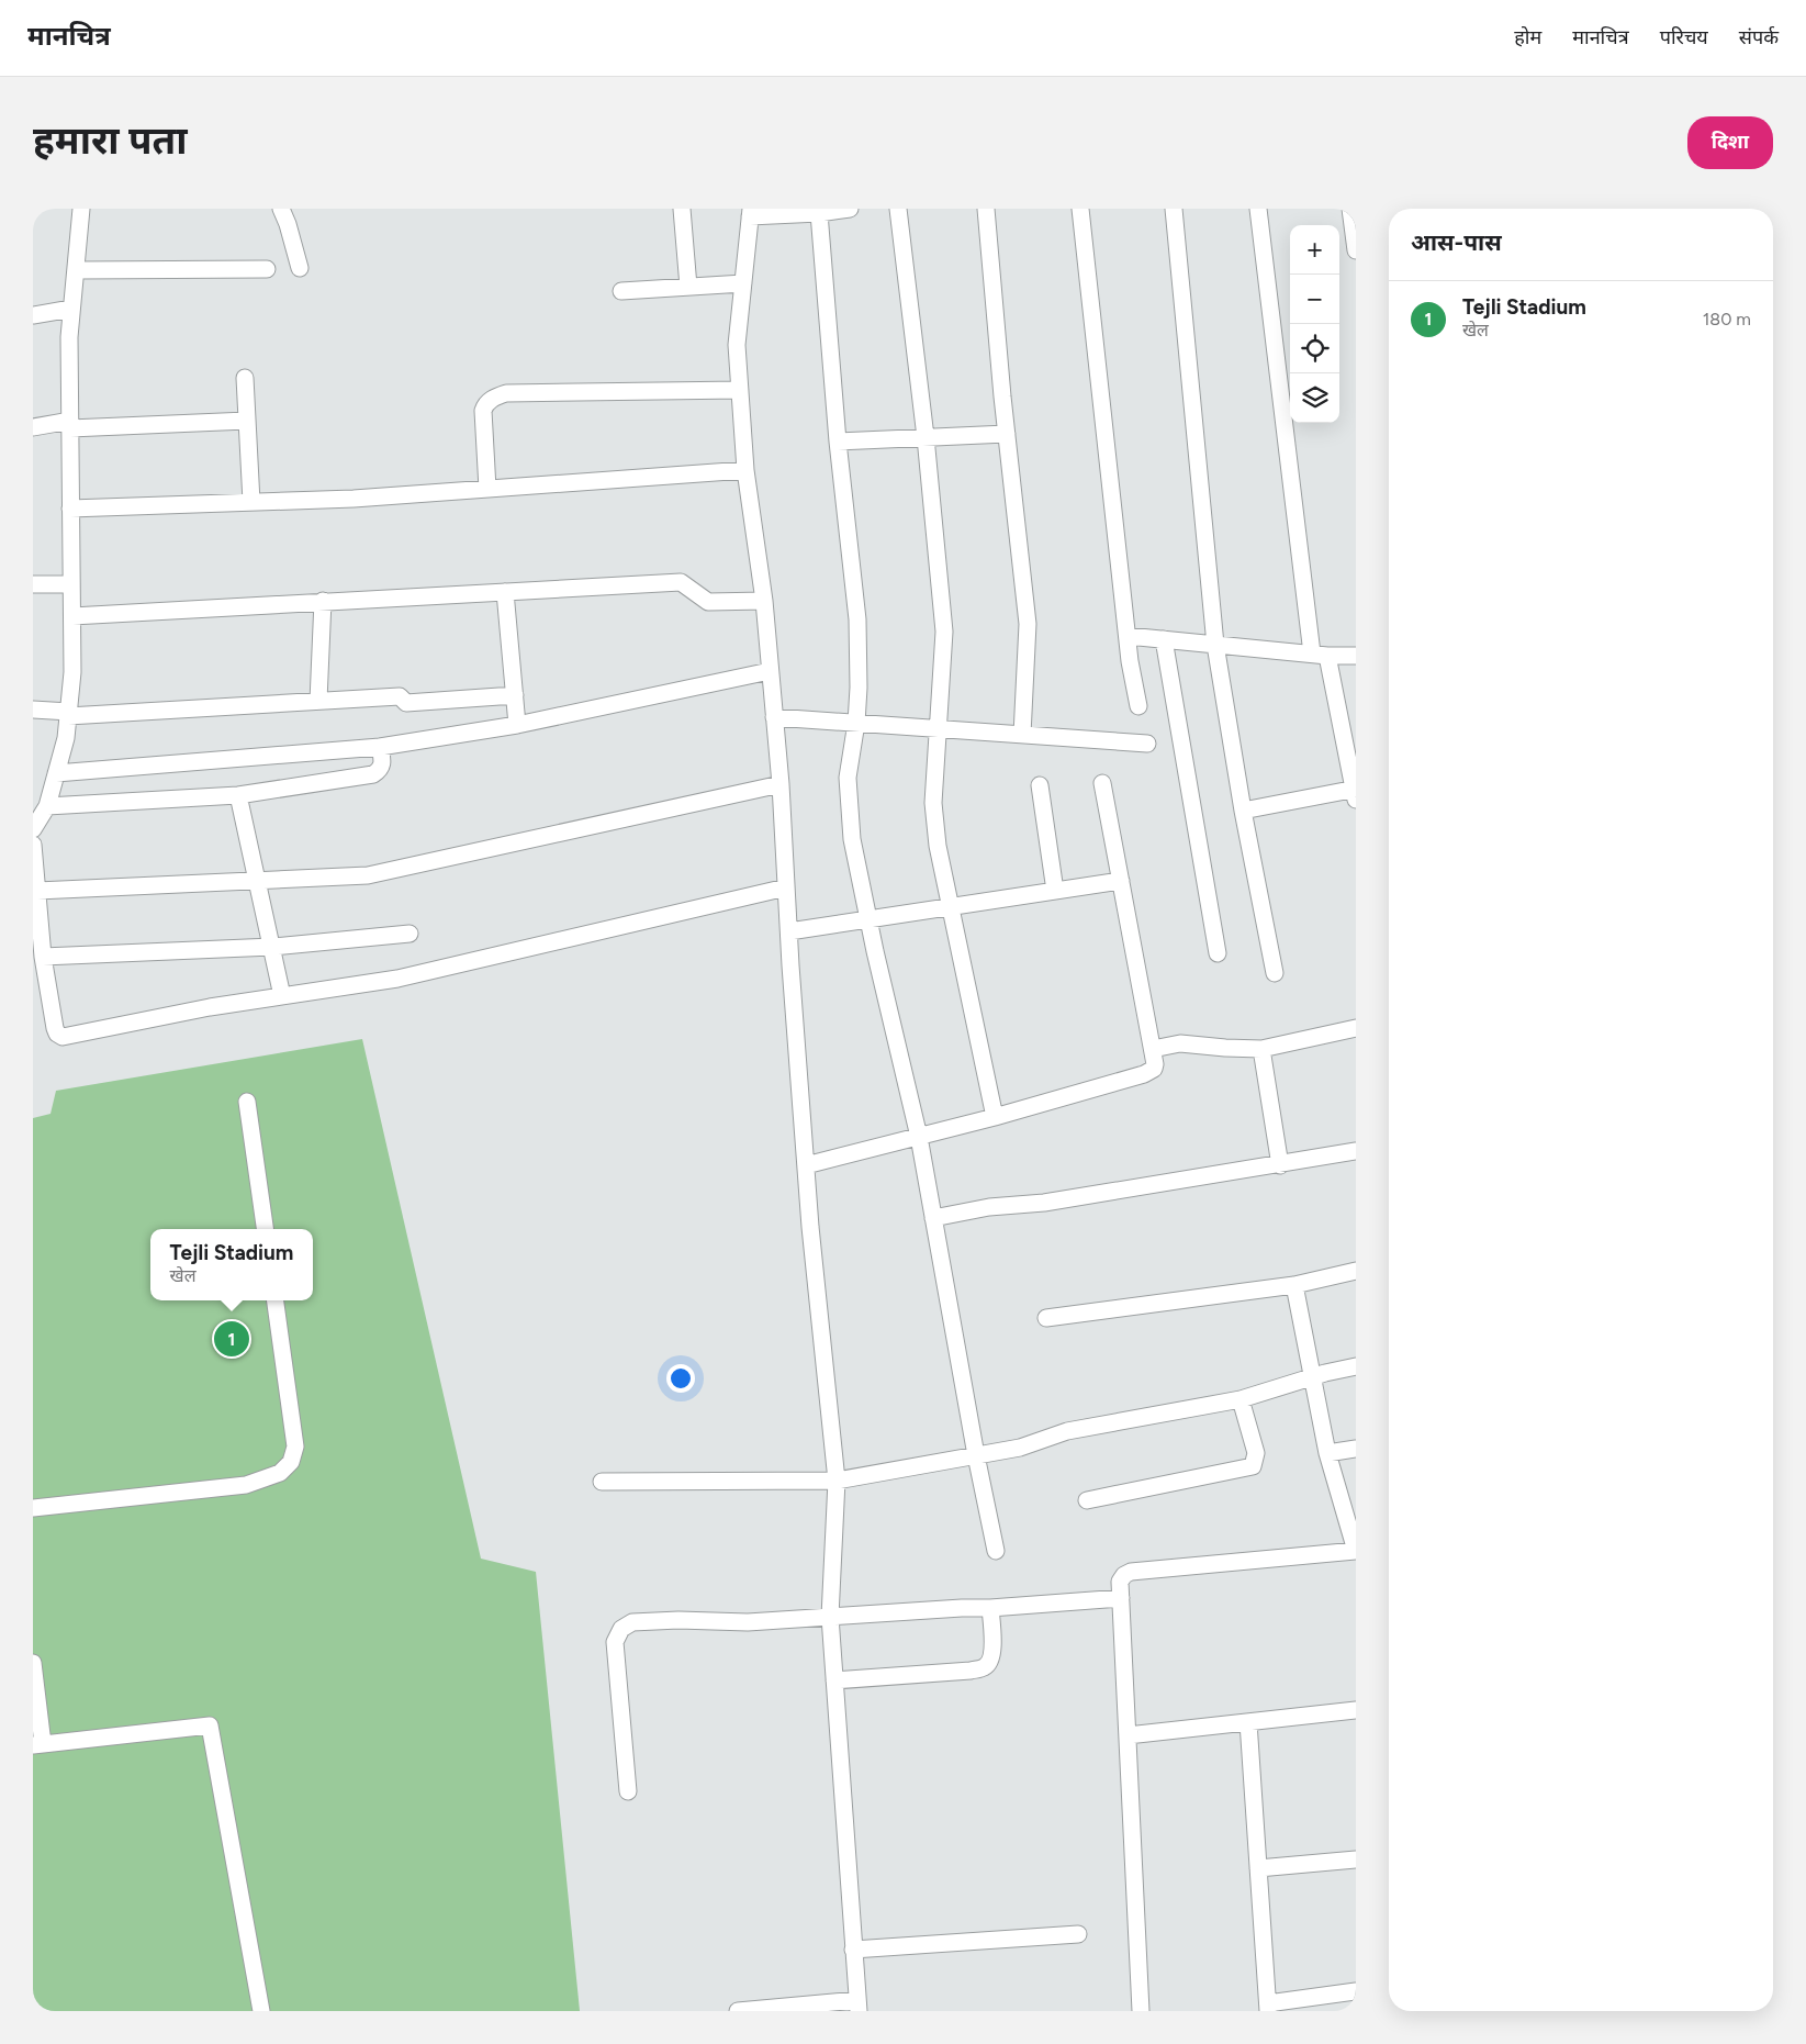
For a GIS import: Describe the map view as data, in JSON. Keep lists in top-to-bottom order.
{
  "page": {
    "header": "मानचित्र",
    "nav": [
      "होम",
      "मानचित्र",
      "परिचय",
      "संपर्क"
    ],
    "buttons": "दिशा",
    "title": "हमारा पता",
    "heading": "आस-पास",
    "map_buttons": ["+", "−"],
    "list": [
      {
        "mark": "1",
        "name": "Tejli Stadium",
        "note": "खेल",
        "value": "180 m"
      }
    ],
    "popup": ["Tejli Stadium", "खेल"],
    "pins": "1"
  }
}
